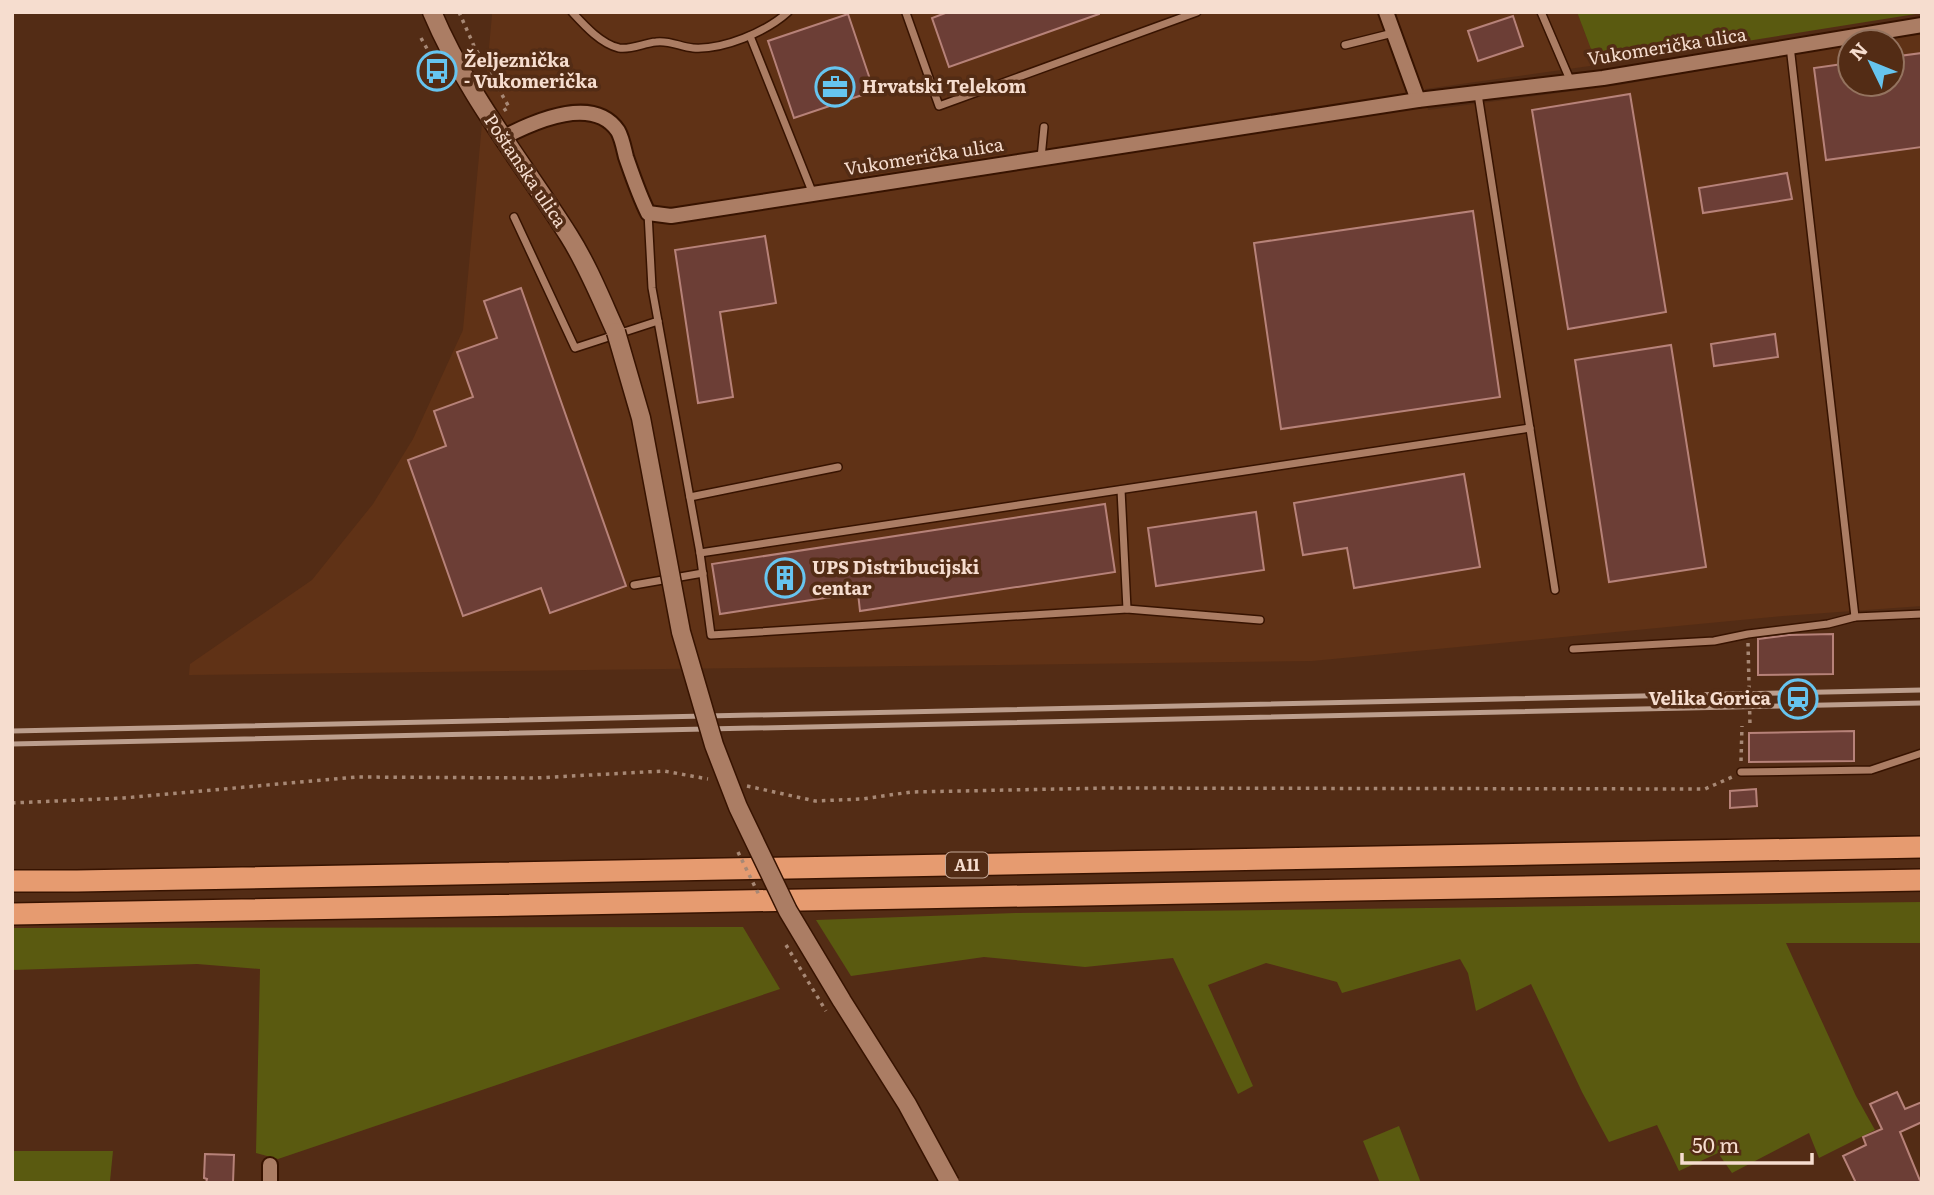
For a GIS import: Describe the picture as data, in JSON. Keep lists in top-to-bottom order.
{
  "streets": {
    "highway": ["A11"],
    "main road": ["Poštanska ulica"],
    "street": ["Vukomerička ulica"]
  },
  "places": {
    "bus stop": ["Željeznička - Vukomerička"],
    "office": ["Hrvatski Telekom"],
    "building": ["UPS Distribucijski centar"],
    "station": ["Velika Gorica"]
  },
  "scale_bar": "50 m",
  "north": "top left"
}
